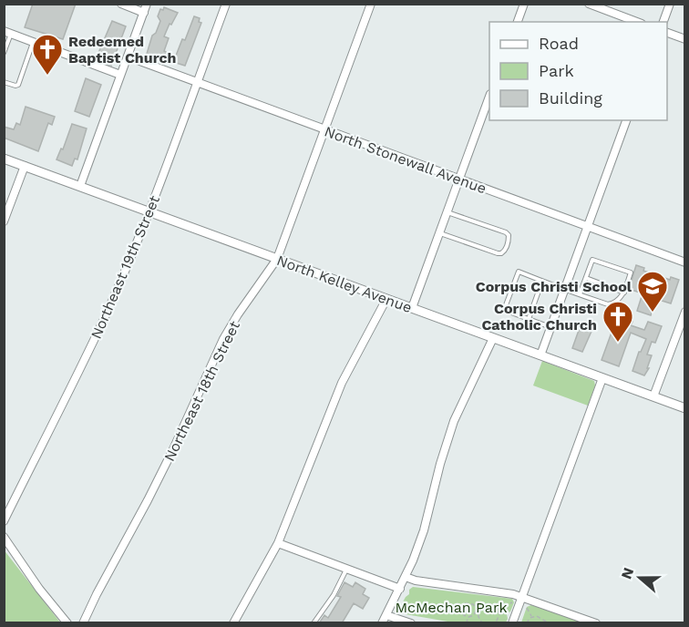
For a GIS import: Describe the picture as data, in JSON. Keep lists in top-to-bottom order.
{
  "streets": {
    "street": [
      "North Stonewall Avenue",
      "Northeast 19th Street",
      "North Kelley Avenue",
      "Northeast 18th Street"
    ]
  },
  "crossings": [
    ["North Stonewall Avenue", "Northeast 19th Street"],
    ["North Stonewall Avenue", "Northeast 18th Street"],
    ["Northeast 19th Street", "North Kelley Avenue"],
    ["North Kelley Avenue", "Northeast 18th Street"]
  ],
  "parks": ["McMechan Park"],
  "places": {
    "church": ["Redeemed Baptist Church", "Corpus Christi Catholic Church"],
    "school or university": ["Corpus Christi School"]
  },
  "legend": ["Road", "Park", "Building"],
  "north": "left"
}
